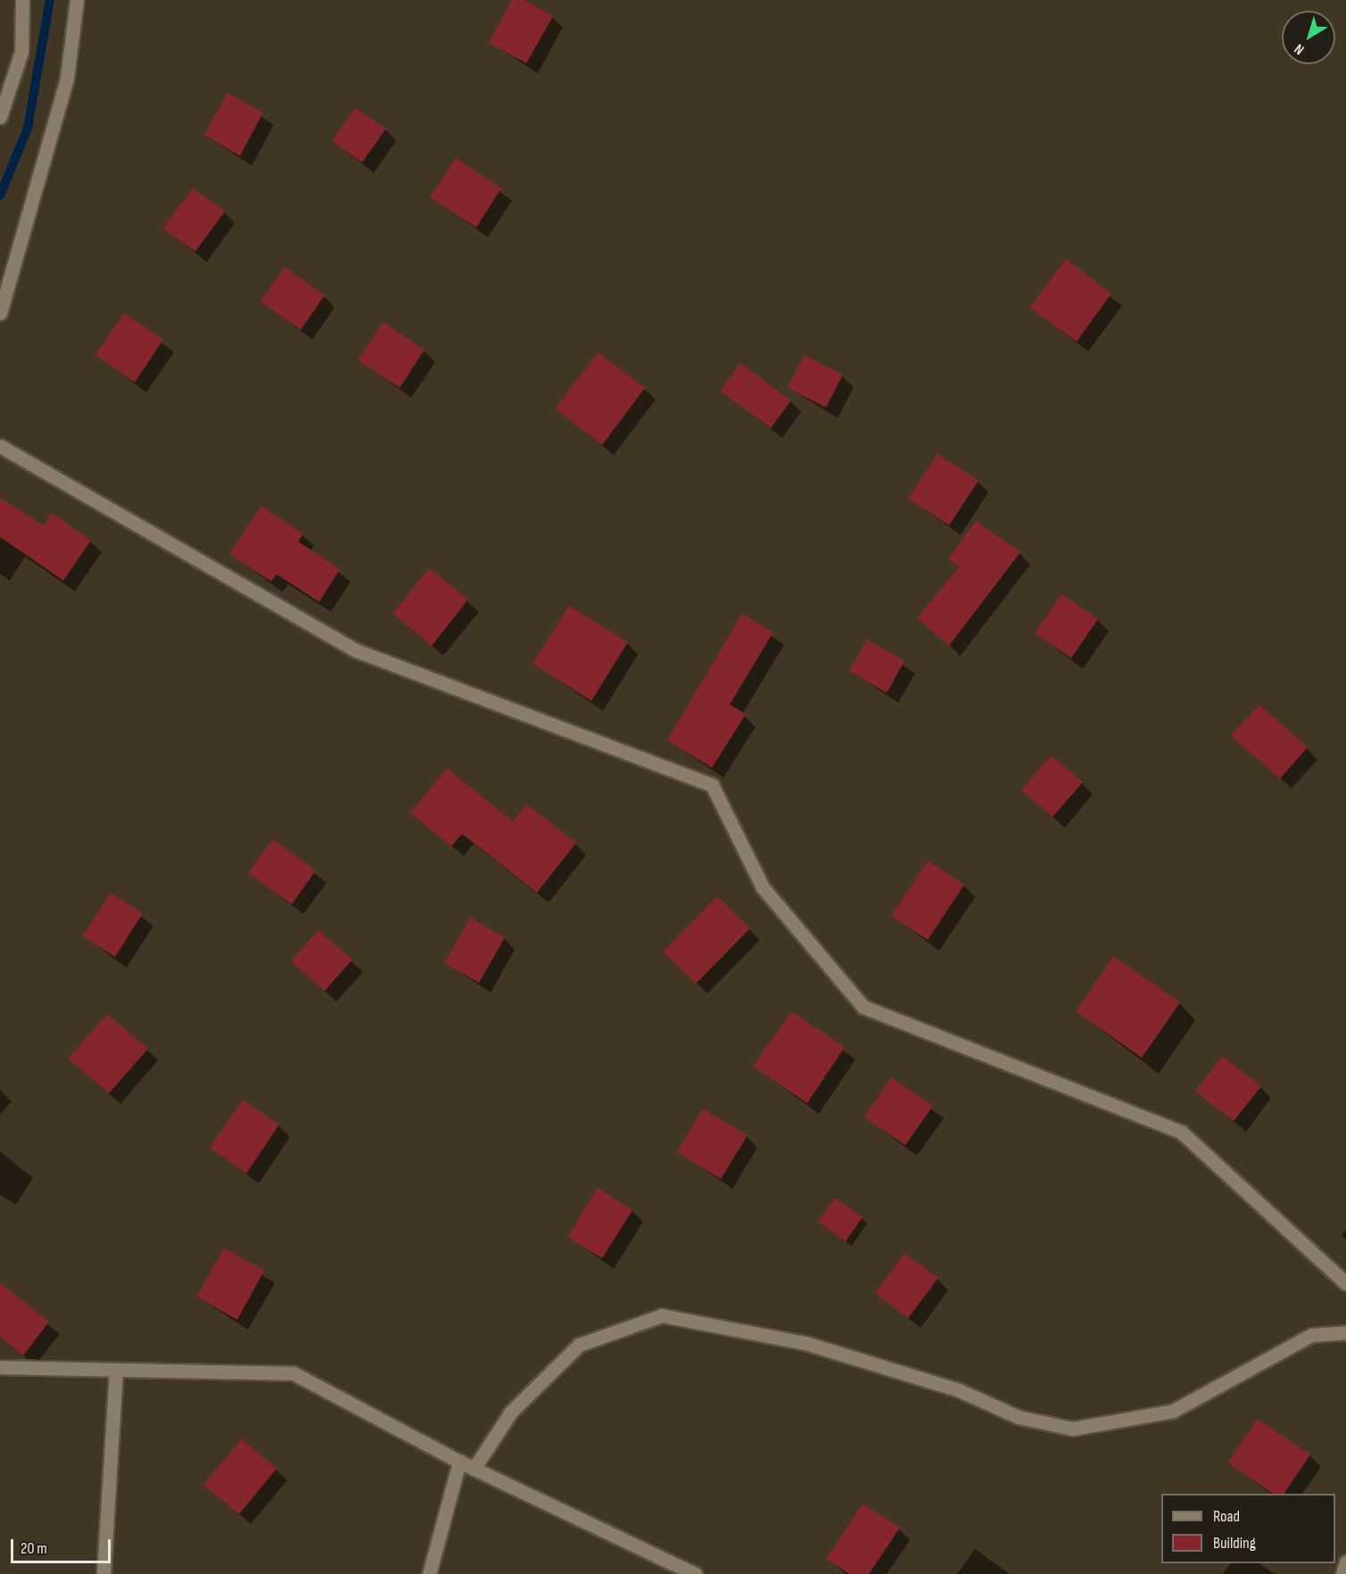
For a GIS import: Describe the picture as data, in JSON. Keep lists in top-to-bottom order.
{
  "legend": ["Road", "Building"],
  "scale_bar": "20 m",
  "north": "bottom left"
}
